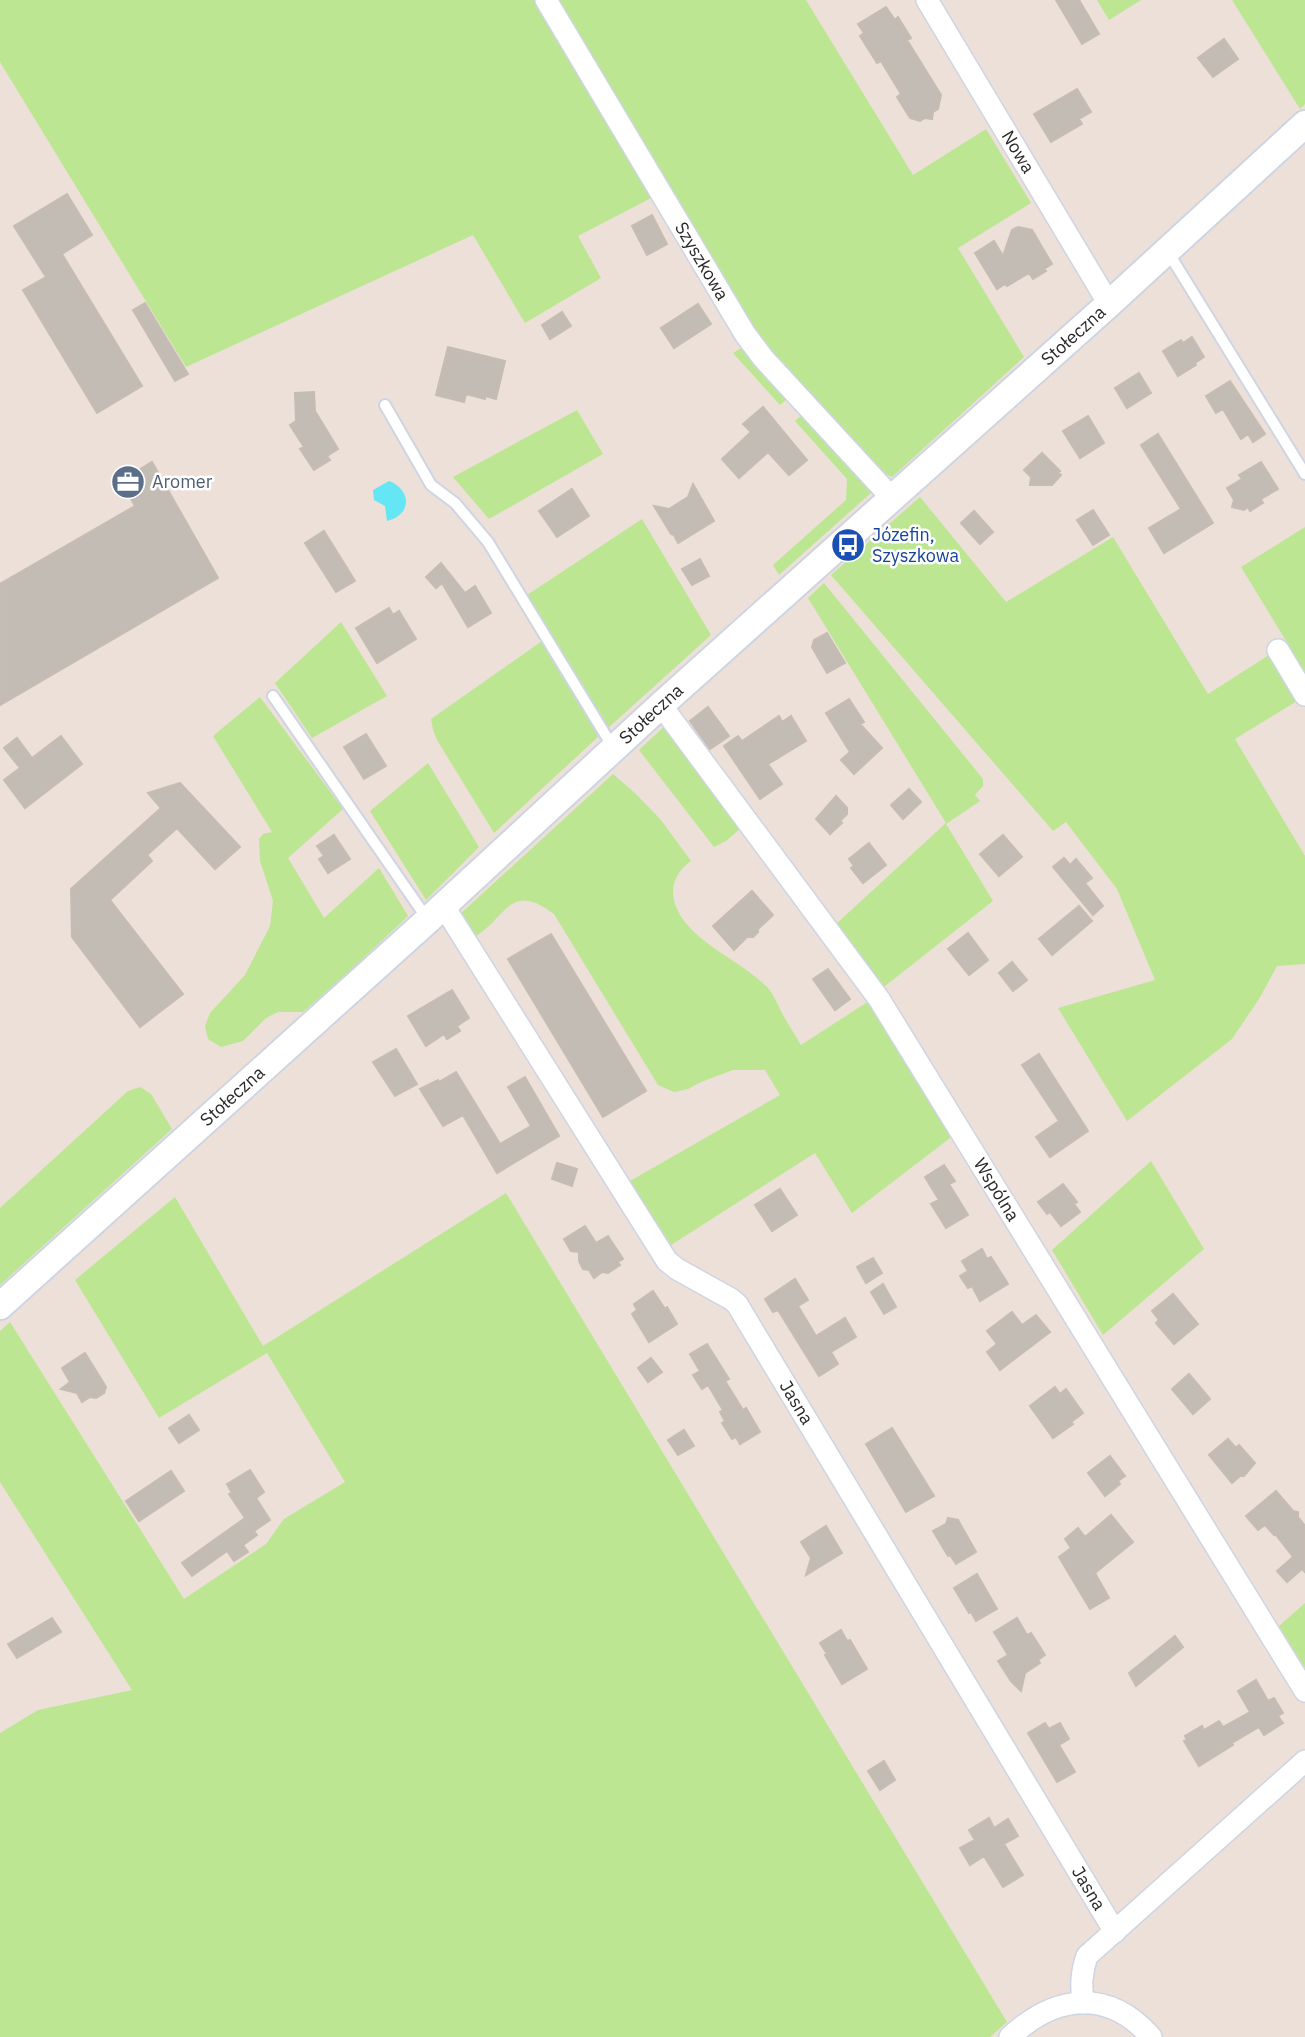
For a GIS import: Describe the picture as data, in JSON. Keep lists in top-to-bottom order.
{
  "streets": {
    "street": [
      "Nowa",
      "Szyszkowa",
      "Stołeczna",
      "Wspólna",
      "Jasna"
    ]
  },
  "crossings": [
    ["Nowa", "Stołeczna"],
    ["Szyszkowa", "Stołeczna"],
    ["Stołeczna", "Wspólna"],
    ["Stołeczna", "Jasna"]
  ],
  "places": {
    "office": ["Aromer"],
    "bus stop": ["Józefin, Szyszkowa"]
  }
}
